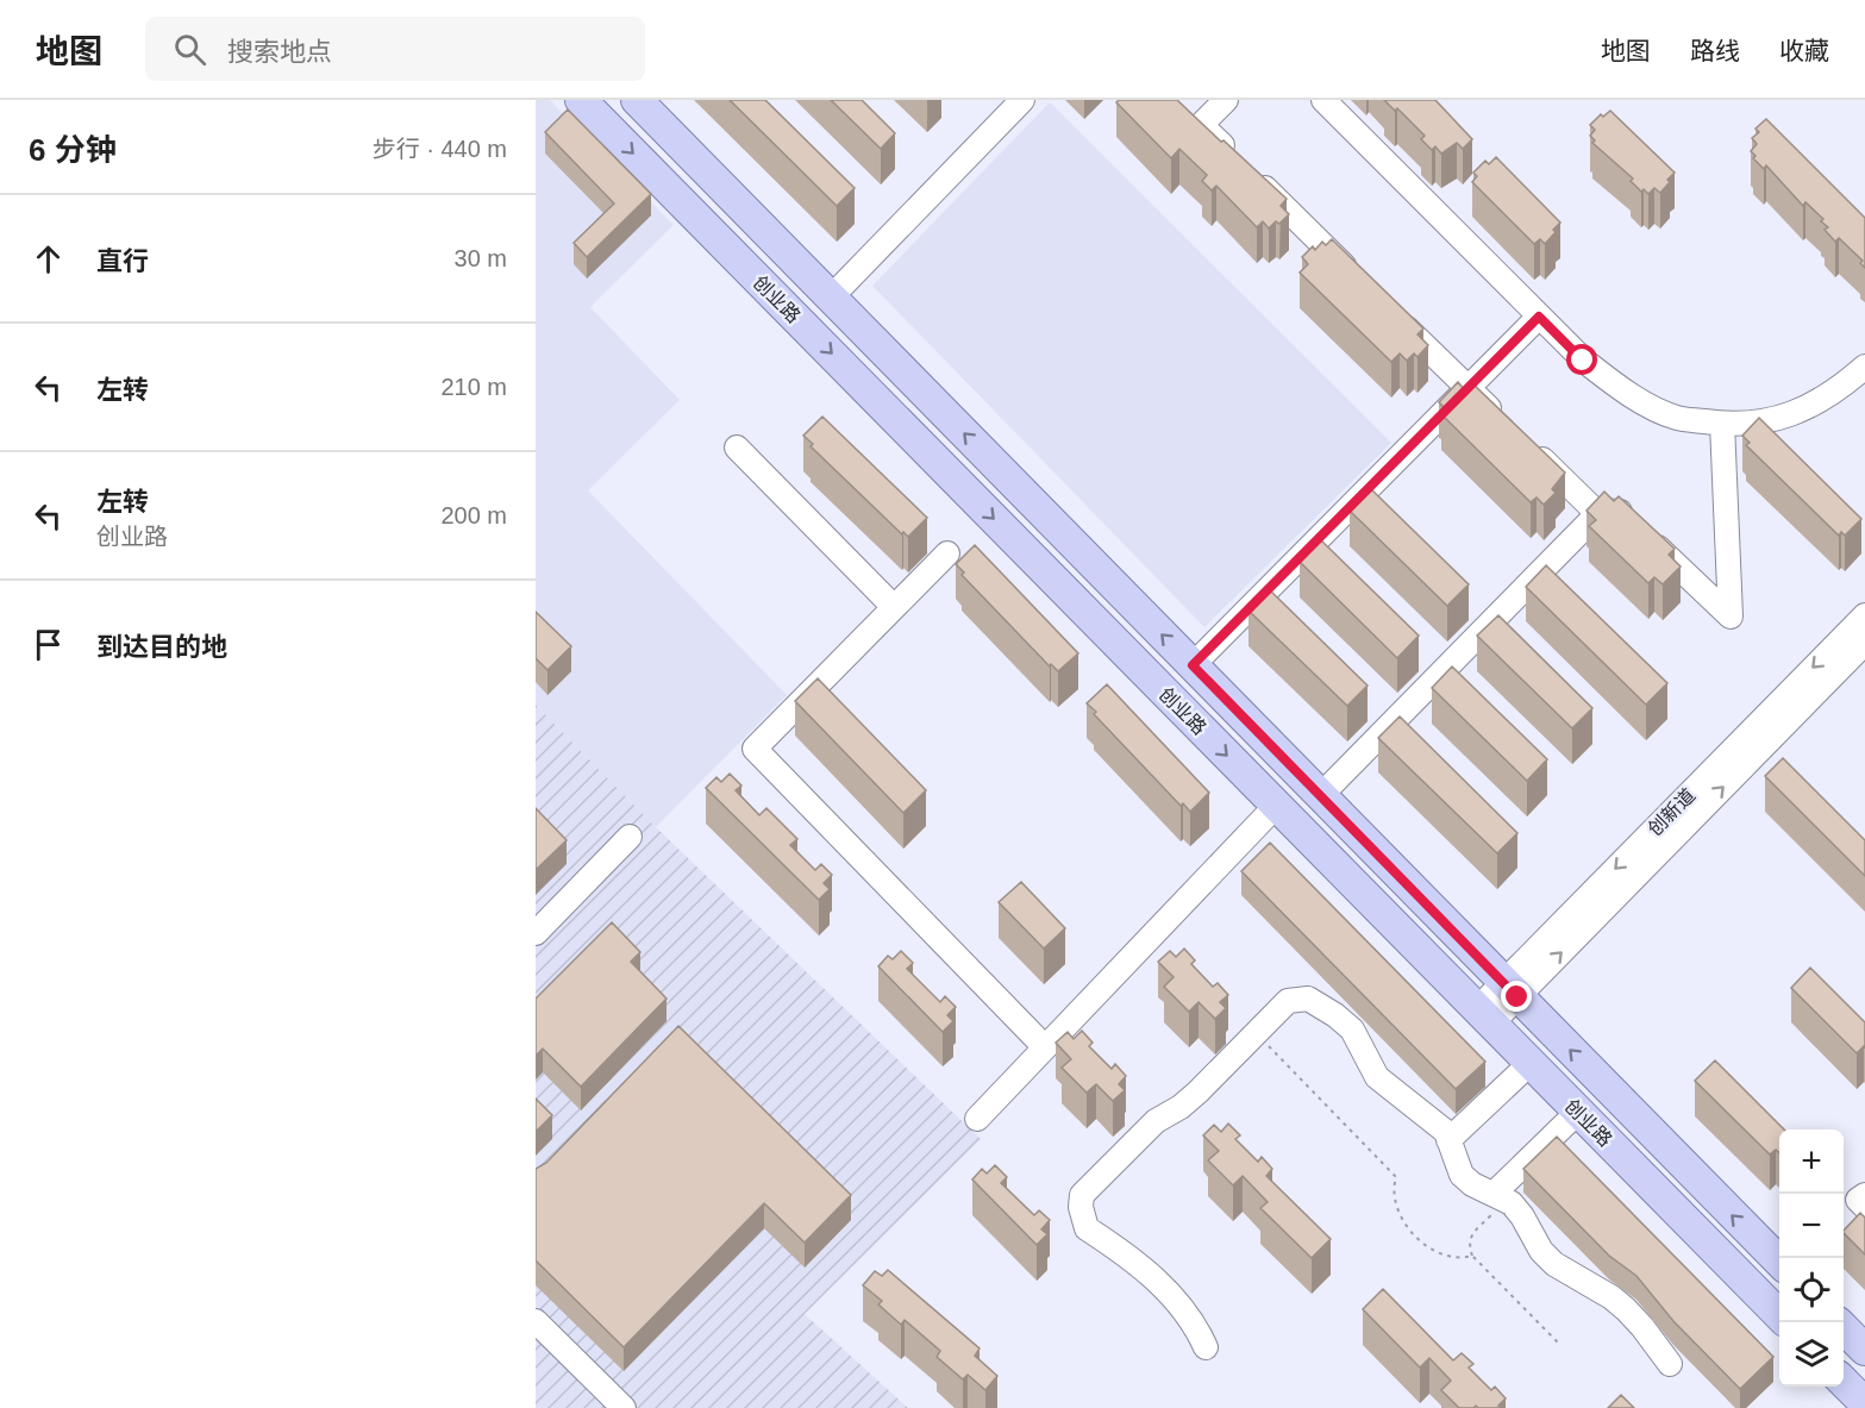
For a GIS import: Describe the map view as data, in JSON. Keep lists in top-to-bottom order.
{
  "streets": {
    "main road": ["创业路"],
    "street": ["创新道"]
  },
  "crossings": [
    ["创业路", "创新道"]
  ],
  "page": {
    "header": "地图",
    "search": "搜索地点",
    "nav": ["地图", "路线", "收藏"],
    "heading": ["6 分钟", "步行 · 440 m"],
    "list": [
      ["直行", "30 m"],
      ["左转", "210 m"],
      ["左转", "创业路", "200 m"],
      "到达目的地"
    ],
    "map_buttons": ["+", "−"]
  }
}
